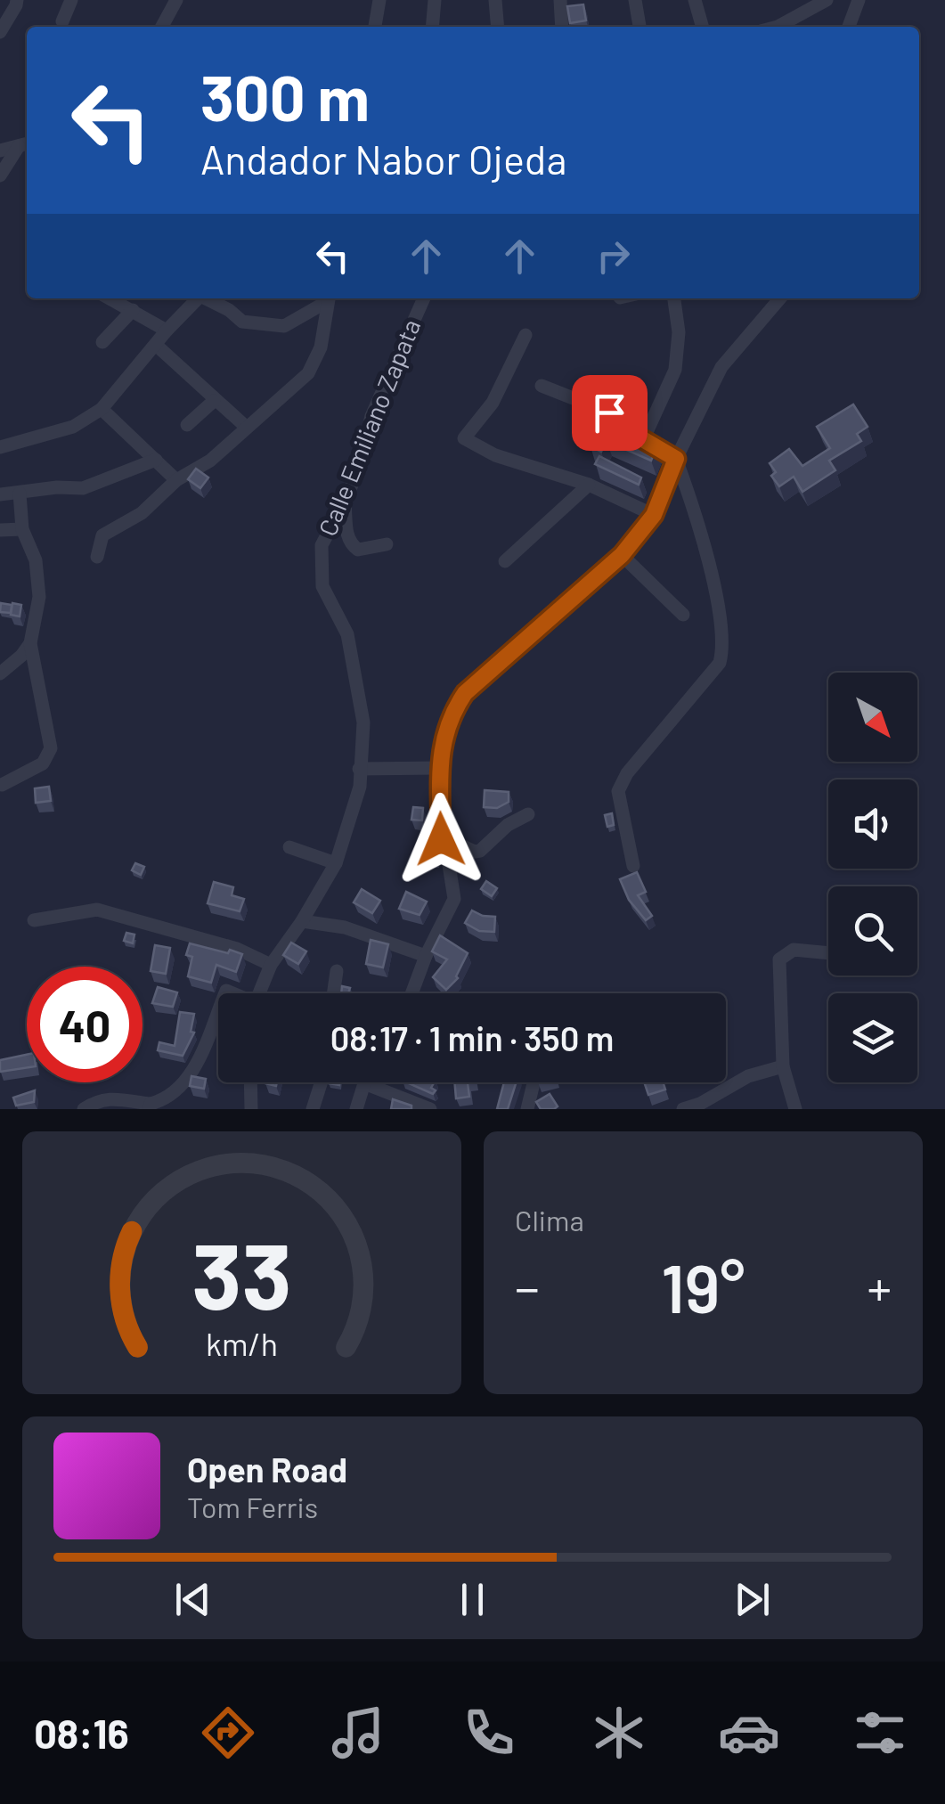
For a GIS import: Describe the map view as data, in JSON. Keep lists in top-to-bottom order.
{
  "streets": {
    "street": ["Calle Emiliano Zapata"]
  },
  "north": "bottom right",
  "page": {
    "turn": ["300 m", "Andador Nabor Ojeda"],
    "limit": "40",
    "trip": "08:17 · 1 min · 350 m",
    "tile": "Clima",
    "heat": ["−", "19°", "+"],
    "song": ["Open Road", "Tom Ferris"],
    "tabs": "08:16",
    "gauge": ["33", "km/h"]
  }
}
